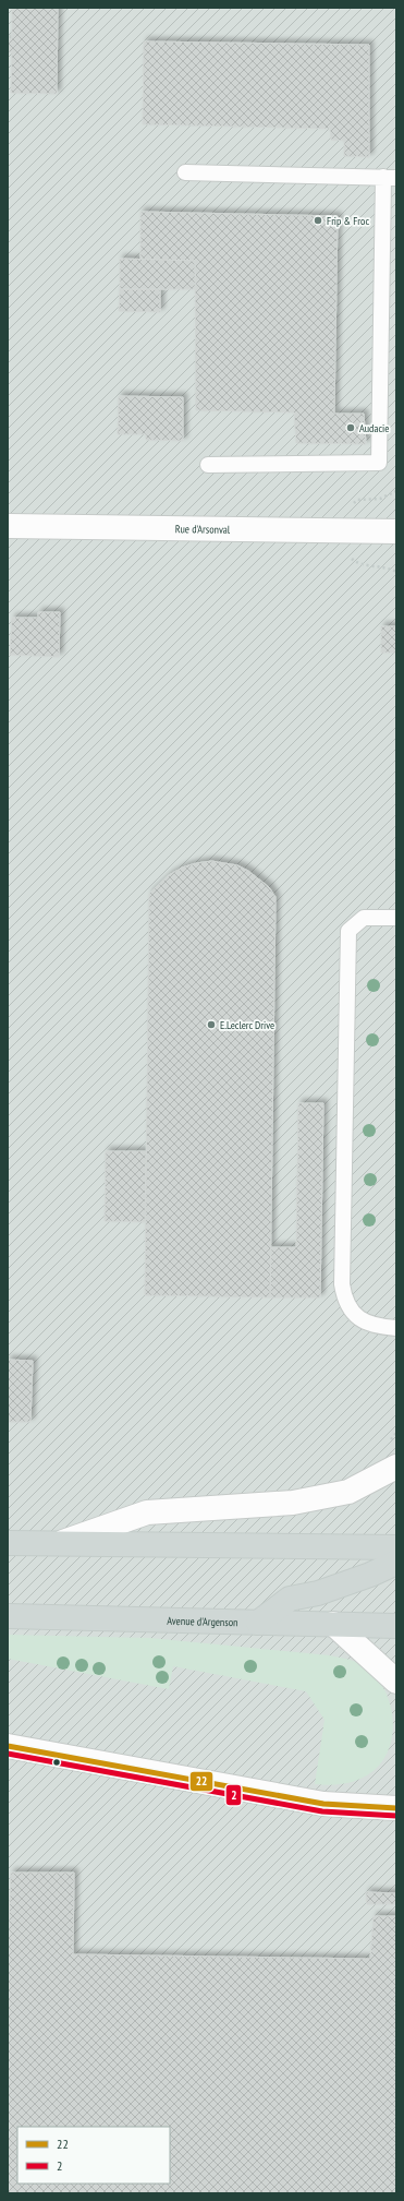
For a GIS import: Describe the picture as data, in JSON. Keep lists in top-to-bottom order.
{
  "streets": {
    "main road": ["Avenue d'Argenson"],
    "street": ["Rue d'Arsonval"]
  },
  "places": ["Frip & Froc", "Audacie", "E.Leclerc Drive"],
  "lines": ["transit line 22", "transit line 2"],
  "legend": ["22", "2"]
}
